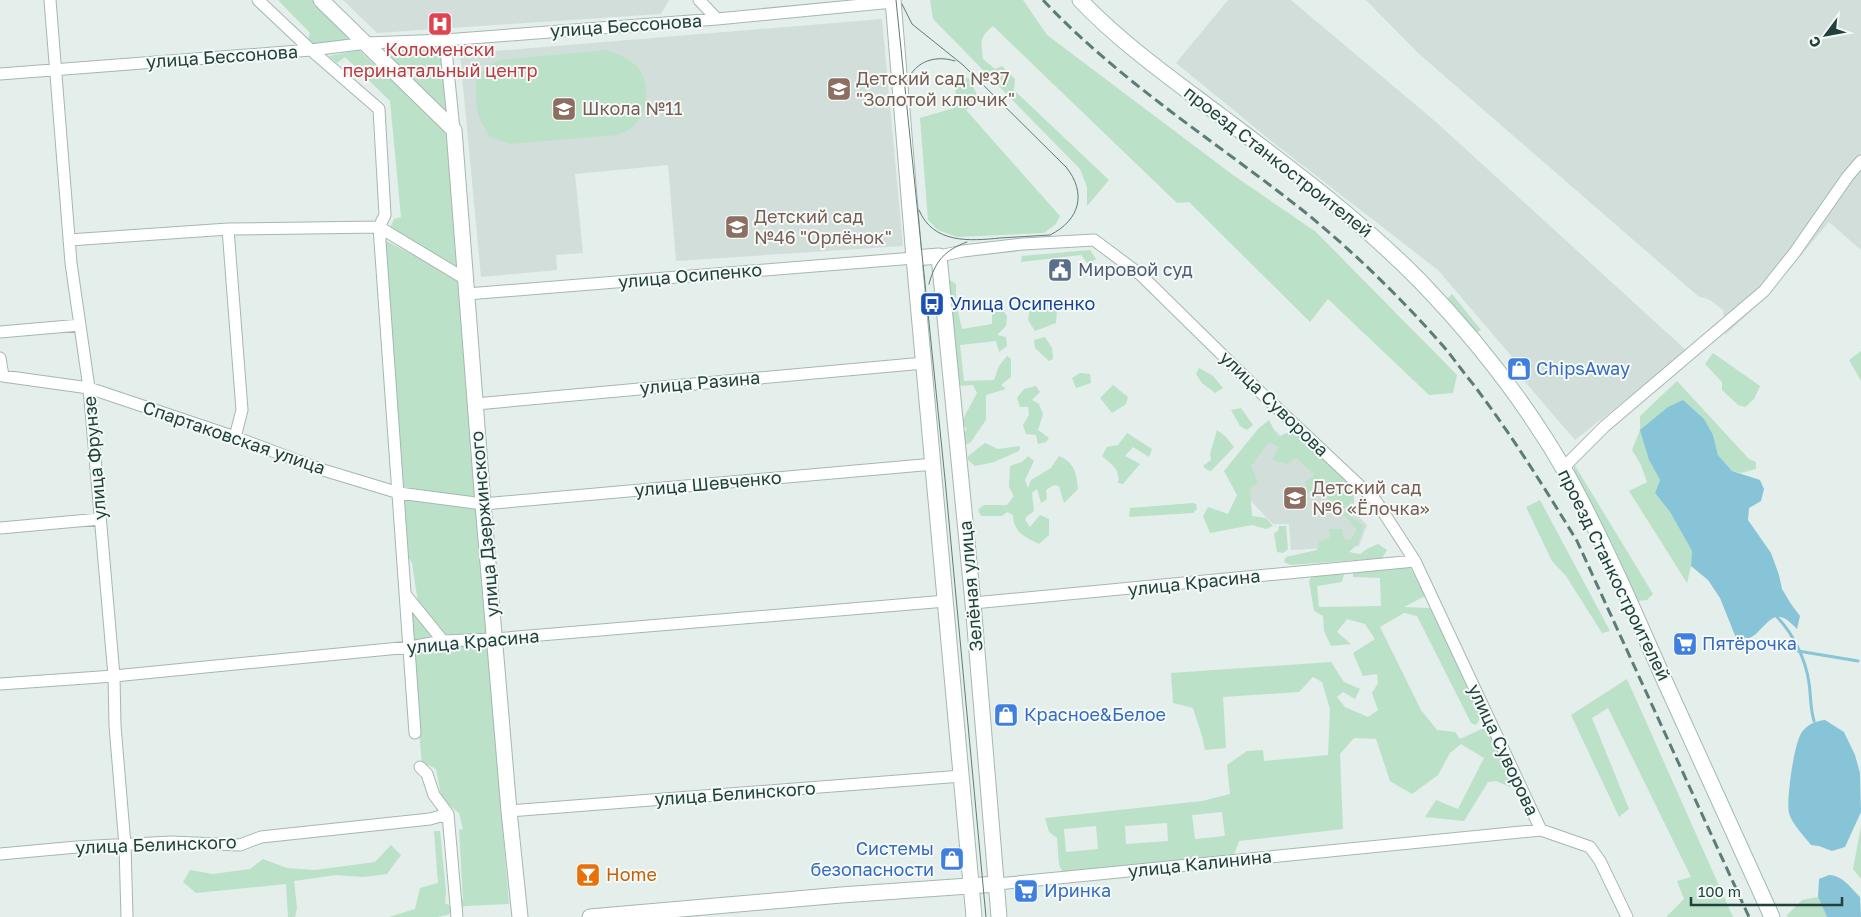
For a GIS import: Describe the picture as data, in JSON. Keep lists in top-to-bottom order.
{
  "streets": {
    "street": [
      "улица Бессонова",
      "проезд Станкостроителей",
      "улица Осипенко",
      "улица Разина",
      "улица Суворова",
      "Спартаковская улица",
      "улица Фрунзе",
      "улица Шевченко",
      "улица Дзержинского",
      "улица Красина",
      "Зелёная улица",
      "улица Белинского",
      "улица Калинина"
    ]
  },
  "crossings": [
    ["улица Бессонова", "улица Фрунзе"],
    ["улица Бессонова", "улица Дзержинского"],
    ["улица Осипенко", "улица Дзержинского"],
    ["улица Осипенко", "Зелёная улица"],
    ["улица Разина", "улица Дзержинского"],
    ["улица Разина", "Зелёная улица"],
    ["улица Суворова", "улица Красина"],
    ["улица Суворова", "Зелёная улица"],
    ["улица Суворова", "улица Калинина"],
    ["Спартаковская улица", "улица Фрунзе"],
    ["Спартаковская улица", "улица Шевченко"],
    ["Спартаковская улица", "улица Дзержинского"],
    ["улица Фрунзе", "улица Красина"],
    ["улица Фрунзе", "улица Белинского"],
    ["улица Шевченко", "улица Дзержинского"],
    ["улица Шевченко", "Зелёная улица"],
    ["улица Дзержинского", "улица Красина"],
    ["улица Дзержинского", "улица Белинского"],
    ["улица Красина", "Зелёная улица"],
    ["Зелёная улица", "улица Белинского"],
    ["Зелёная улица", "улица Калинина"]
  ],
  "places": {
    "hospital": ["Коломенски перинатальный центр"],
    "school or university": [
      "Детский сад №37 \"Золотой ключик\"",
      "Школа №11",
      "Детский сад №46 \"Орлёнок\"",
      "Детский сад №6 «Ёлочка»"
    ],
    "public building": ["Мировой суд"],
    "bus stop": ["Улица Осипенко"],
    "shop": ["ChipsAway", "Красное&Белое", "Системы безопасности"],
    "supermarket": ["Пятёрочка", "Иринка"],
    "bar": ["Home"]
  },
  "scale_bar": "100 m",
  "north": "bottom left"
}
